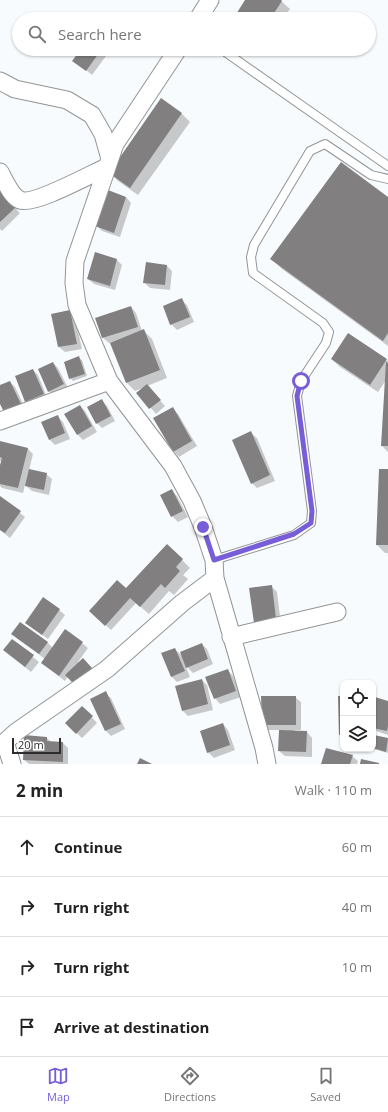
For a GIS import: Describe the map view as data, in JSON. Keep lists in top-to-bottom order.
{
  "scale_bar": "20 m",
  "page": {
    "search": "Search here",
    "scale": "20 m",
    "heading": ["2 min", "Walk · 110 m"],
    "list": [
      ["Continue", "60 m"],
      ["Turn right", "40 m"],
      ["Turn right", "10 m"],
      "Arrive at destination"
    ],
    "nav": ["Map", "Directions", "Saved"]
  }
}
